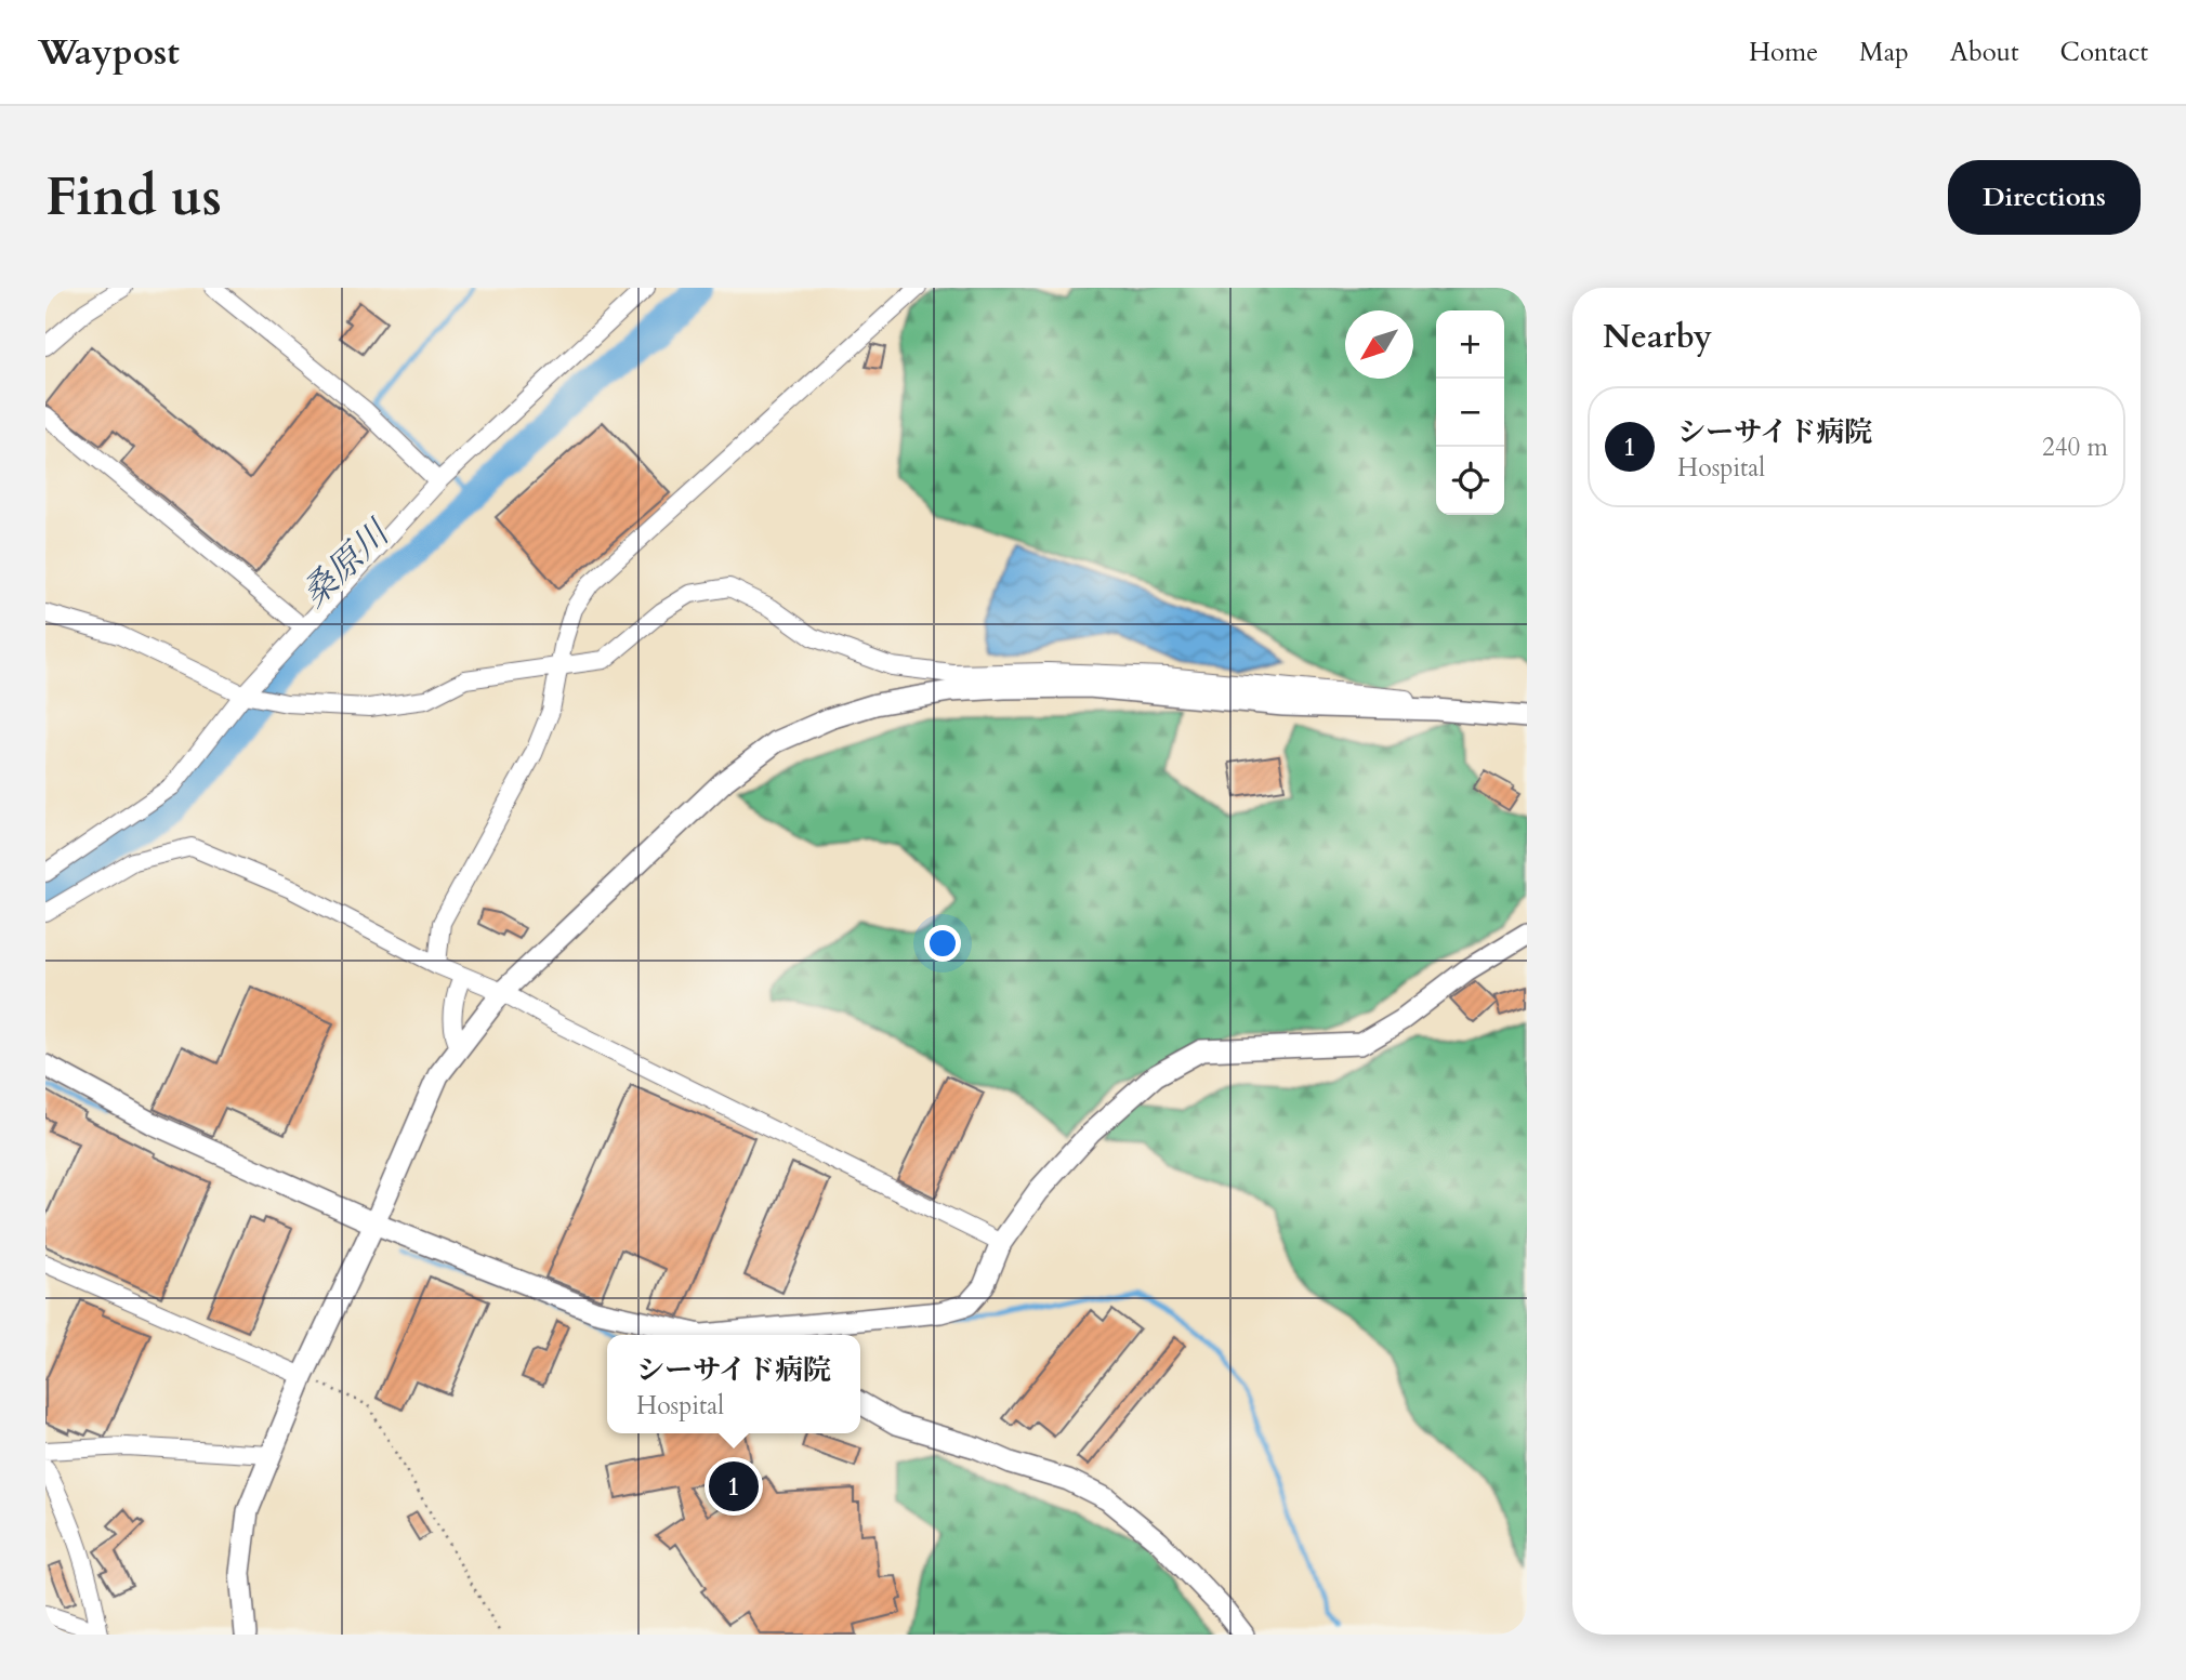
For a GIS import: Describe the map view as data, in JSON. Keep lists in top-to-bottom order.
{
  "water": ["桑原川"],
  "north": "bottom left",
  "page": {
    "header": "Waypost",
    "nav": [
      "Home",
      "Map",
      "About",
      "Contact"
    ],
    "buttons": "Directions",
    "title": "Find us",
    "heading": "Nearby",
    "map_buttons": ["+", "−"],
    "list": [
      {
        "mark": "1",
        "name": "シーサイド病院",
        "note": "Hospital",
        "value": "240 m"
      }
    ],
    "popup": ["シーサイド病院", "Hospital"],
    "pins": "1"
  }
}
